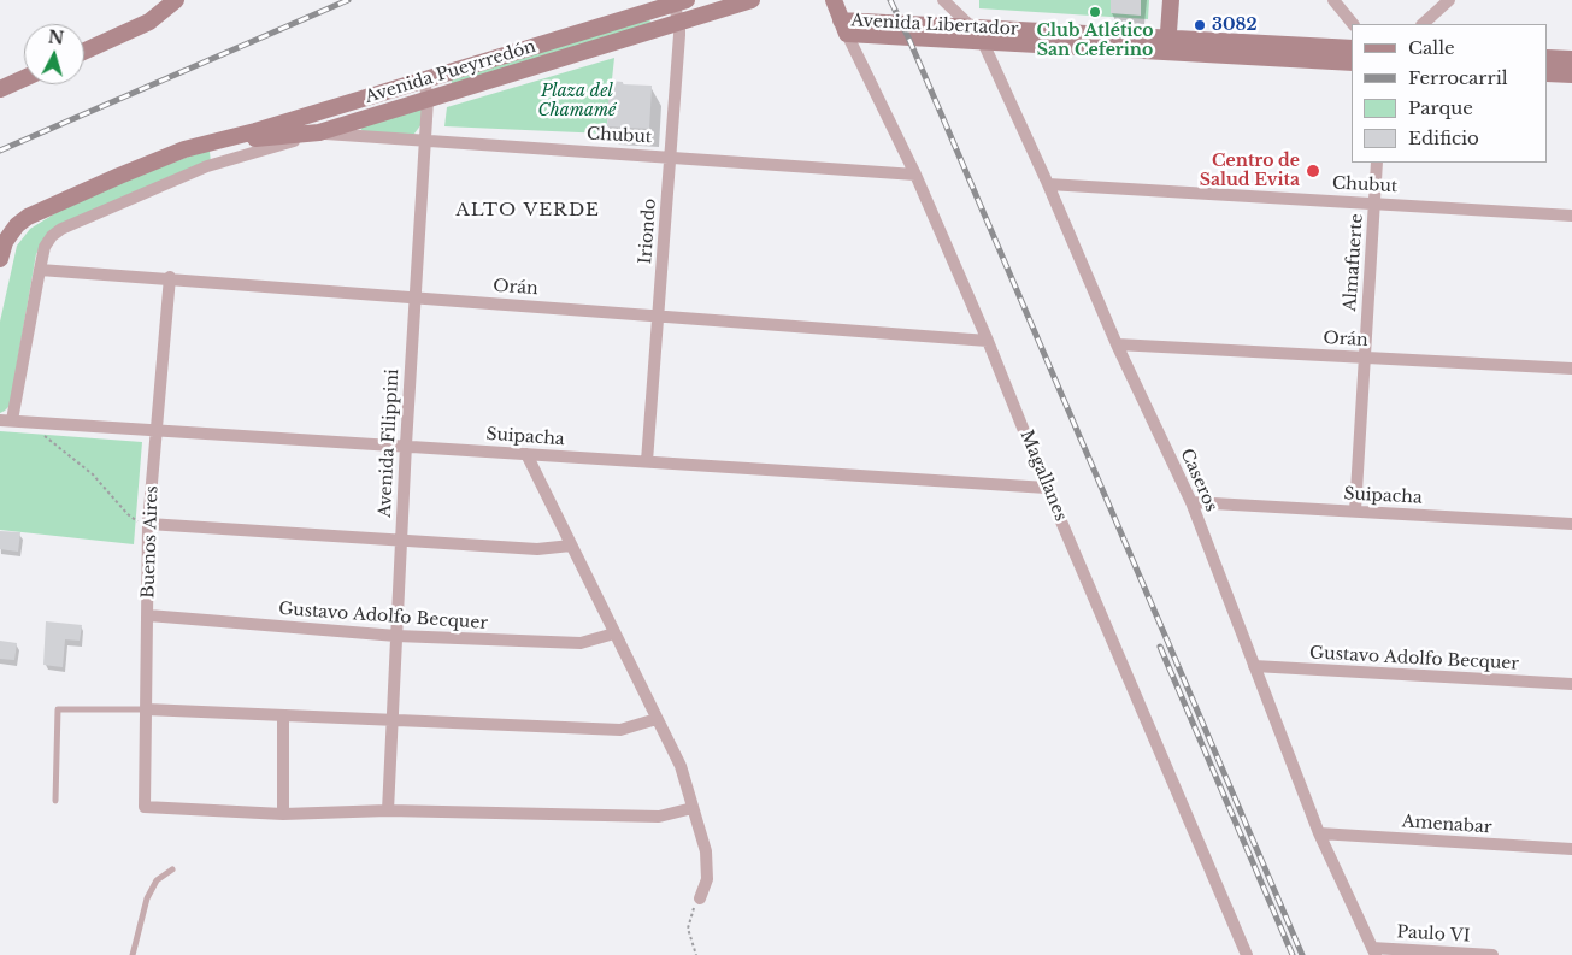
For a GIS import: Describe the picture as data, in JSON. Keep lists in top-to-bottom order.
{
  "streets": {
    "street": [
      "Avenida Libertador",
      "Avenida Pueyrredón",
      "Chubut",
      "Iriondo",
      "Almafuerte",
      "Orán",
      "Suipacha",
      "Avenida Filippini",
      "Magallanes",
      "Caseros",
      "Buenos Aires",
      "Gustavo Adolfo Becquer",
      "Amenabar",
      "Paulo VI"
    ]
  },
  "crossings": [
    ["Avenida Libertador", "Magallanes"],
    ["Avenida Libertador", "Caseros"],
    ["Avenida Pueyrredón", "Chubut"],
    ["Avenida Pueyrredón", "Iriondo"],
    ["Avenida Pueyrredón", "Orán"],
    ["Avenida Pueyrredón", "Avenida Filippini"],
    ["Chubut", "Iriondo"],
    ["Chubut", "Almafuerte"],
    ["Chubut", "Avenida Filippini"],
    ["Chubut", "Magallanes"],
    ["Chubut", "Caseros"],
    ["Iriondo", "Orán"],
    ["Iriondo", "Suipacha"],
    ["Almafuerte", "Orán"],
    ["Almafuerte", "Suipacha"],
    ["Orán", "Avenida Filippini"],
    ["Orán", "Magallanes"],
    ["Orán", "Caseros"],
    ["Orán", "Buenos Aires"],
    ["Suipacha", "Avenida Filippini"],
    ["Suipacha", "Magallanes"],
    ["Suipacha", "Caseros"],
    ["Suipacha", "Buenos Aires"],
    ["Avenida Filippini", "Gustavo Adolfo Becquer"],
    ["Caseros", "Gustavo Adolfo Becquer"],
    ["Caseros", "Amenabar"],
    ["Caseros", "Paulo VI"],
    ["Buenos Aires", "Gustavo Adolfo Becquer"]
  ],
  "districts": ["ALTO VERDE"],
  "parks": ["Plaza del Chamamé"],
  "places": ["Club Atlético San Ceferino", "3082", "Centro de Salud Evita"],
  "legend": [
    "Calle",
    "Ferrocarril",
    "Parque",
    "Edificio"
  ],
  "north": "top"
}
